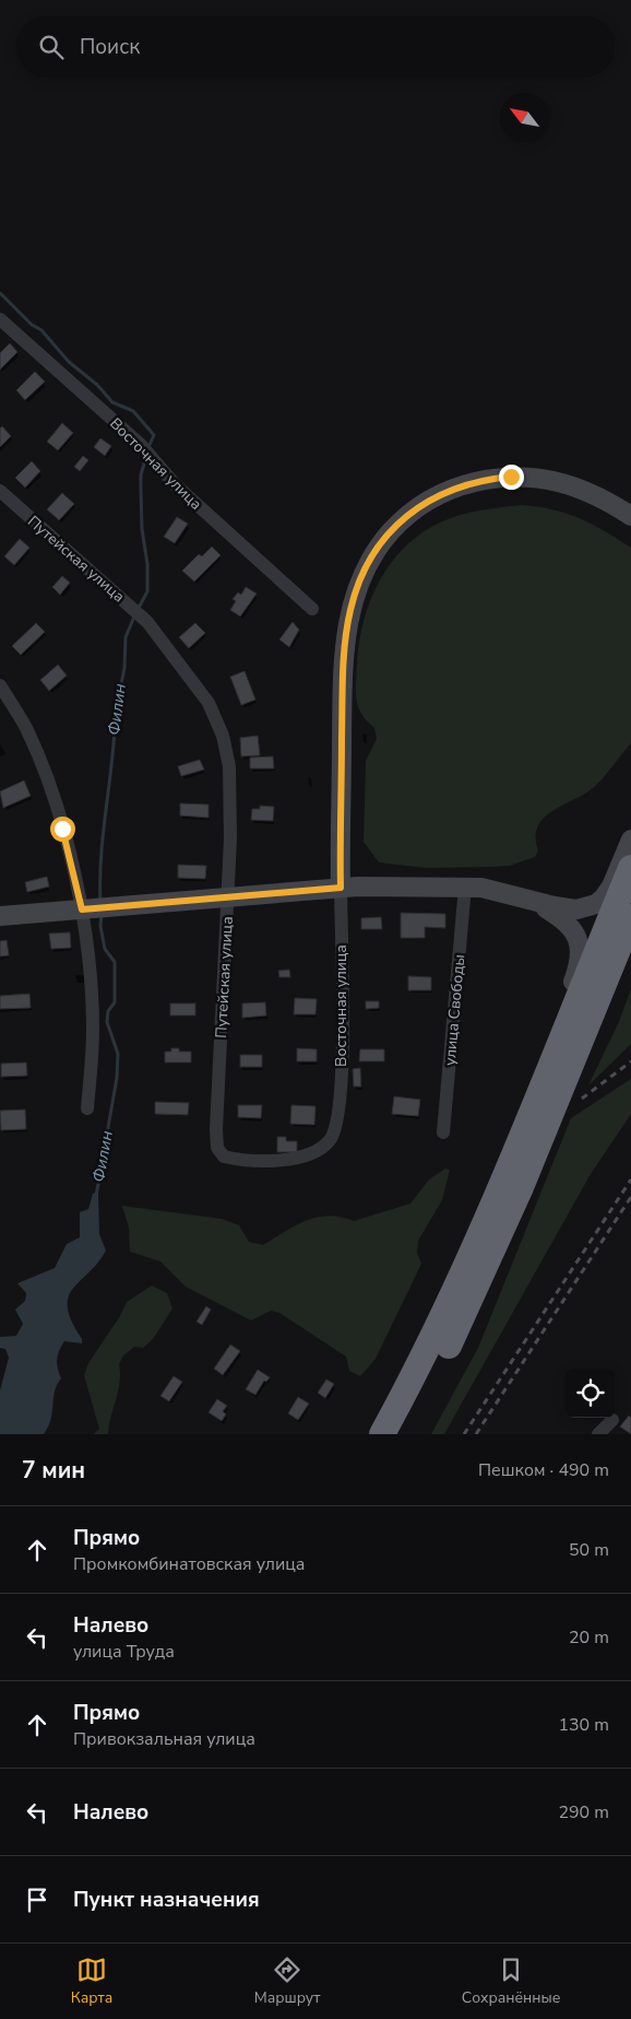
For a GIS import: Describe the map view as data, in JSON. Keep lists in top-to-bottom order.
{
  "streets": {
    "street": ["Восточная улица", "Путейская улица", "улица Свободы"]
  },
  "crossings": [
    ["Восточная улица", "Путейская улица"]
  ],
  "water": ["Филин"],
  "north": "top left",
  "page": {
    "search": "Поиск",
    "heading": ["7 мин", "Пешком · 490 m"],
    "list": [
      ["Прямо", "Промкомбинатовская улица", "50 m"],
      ["Налево", "улица Труда", "20 m"],
      ["Прямо", "Привокзальная улица", "130 m"],
      ["Налево", "290 m"],
      "Пункт назначения"
    ],
    "nav": ["Карта", "Маршрут", "Сохранённые"]
  }
}
